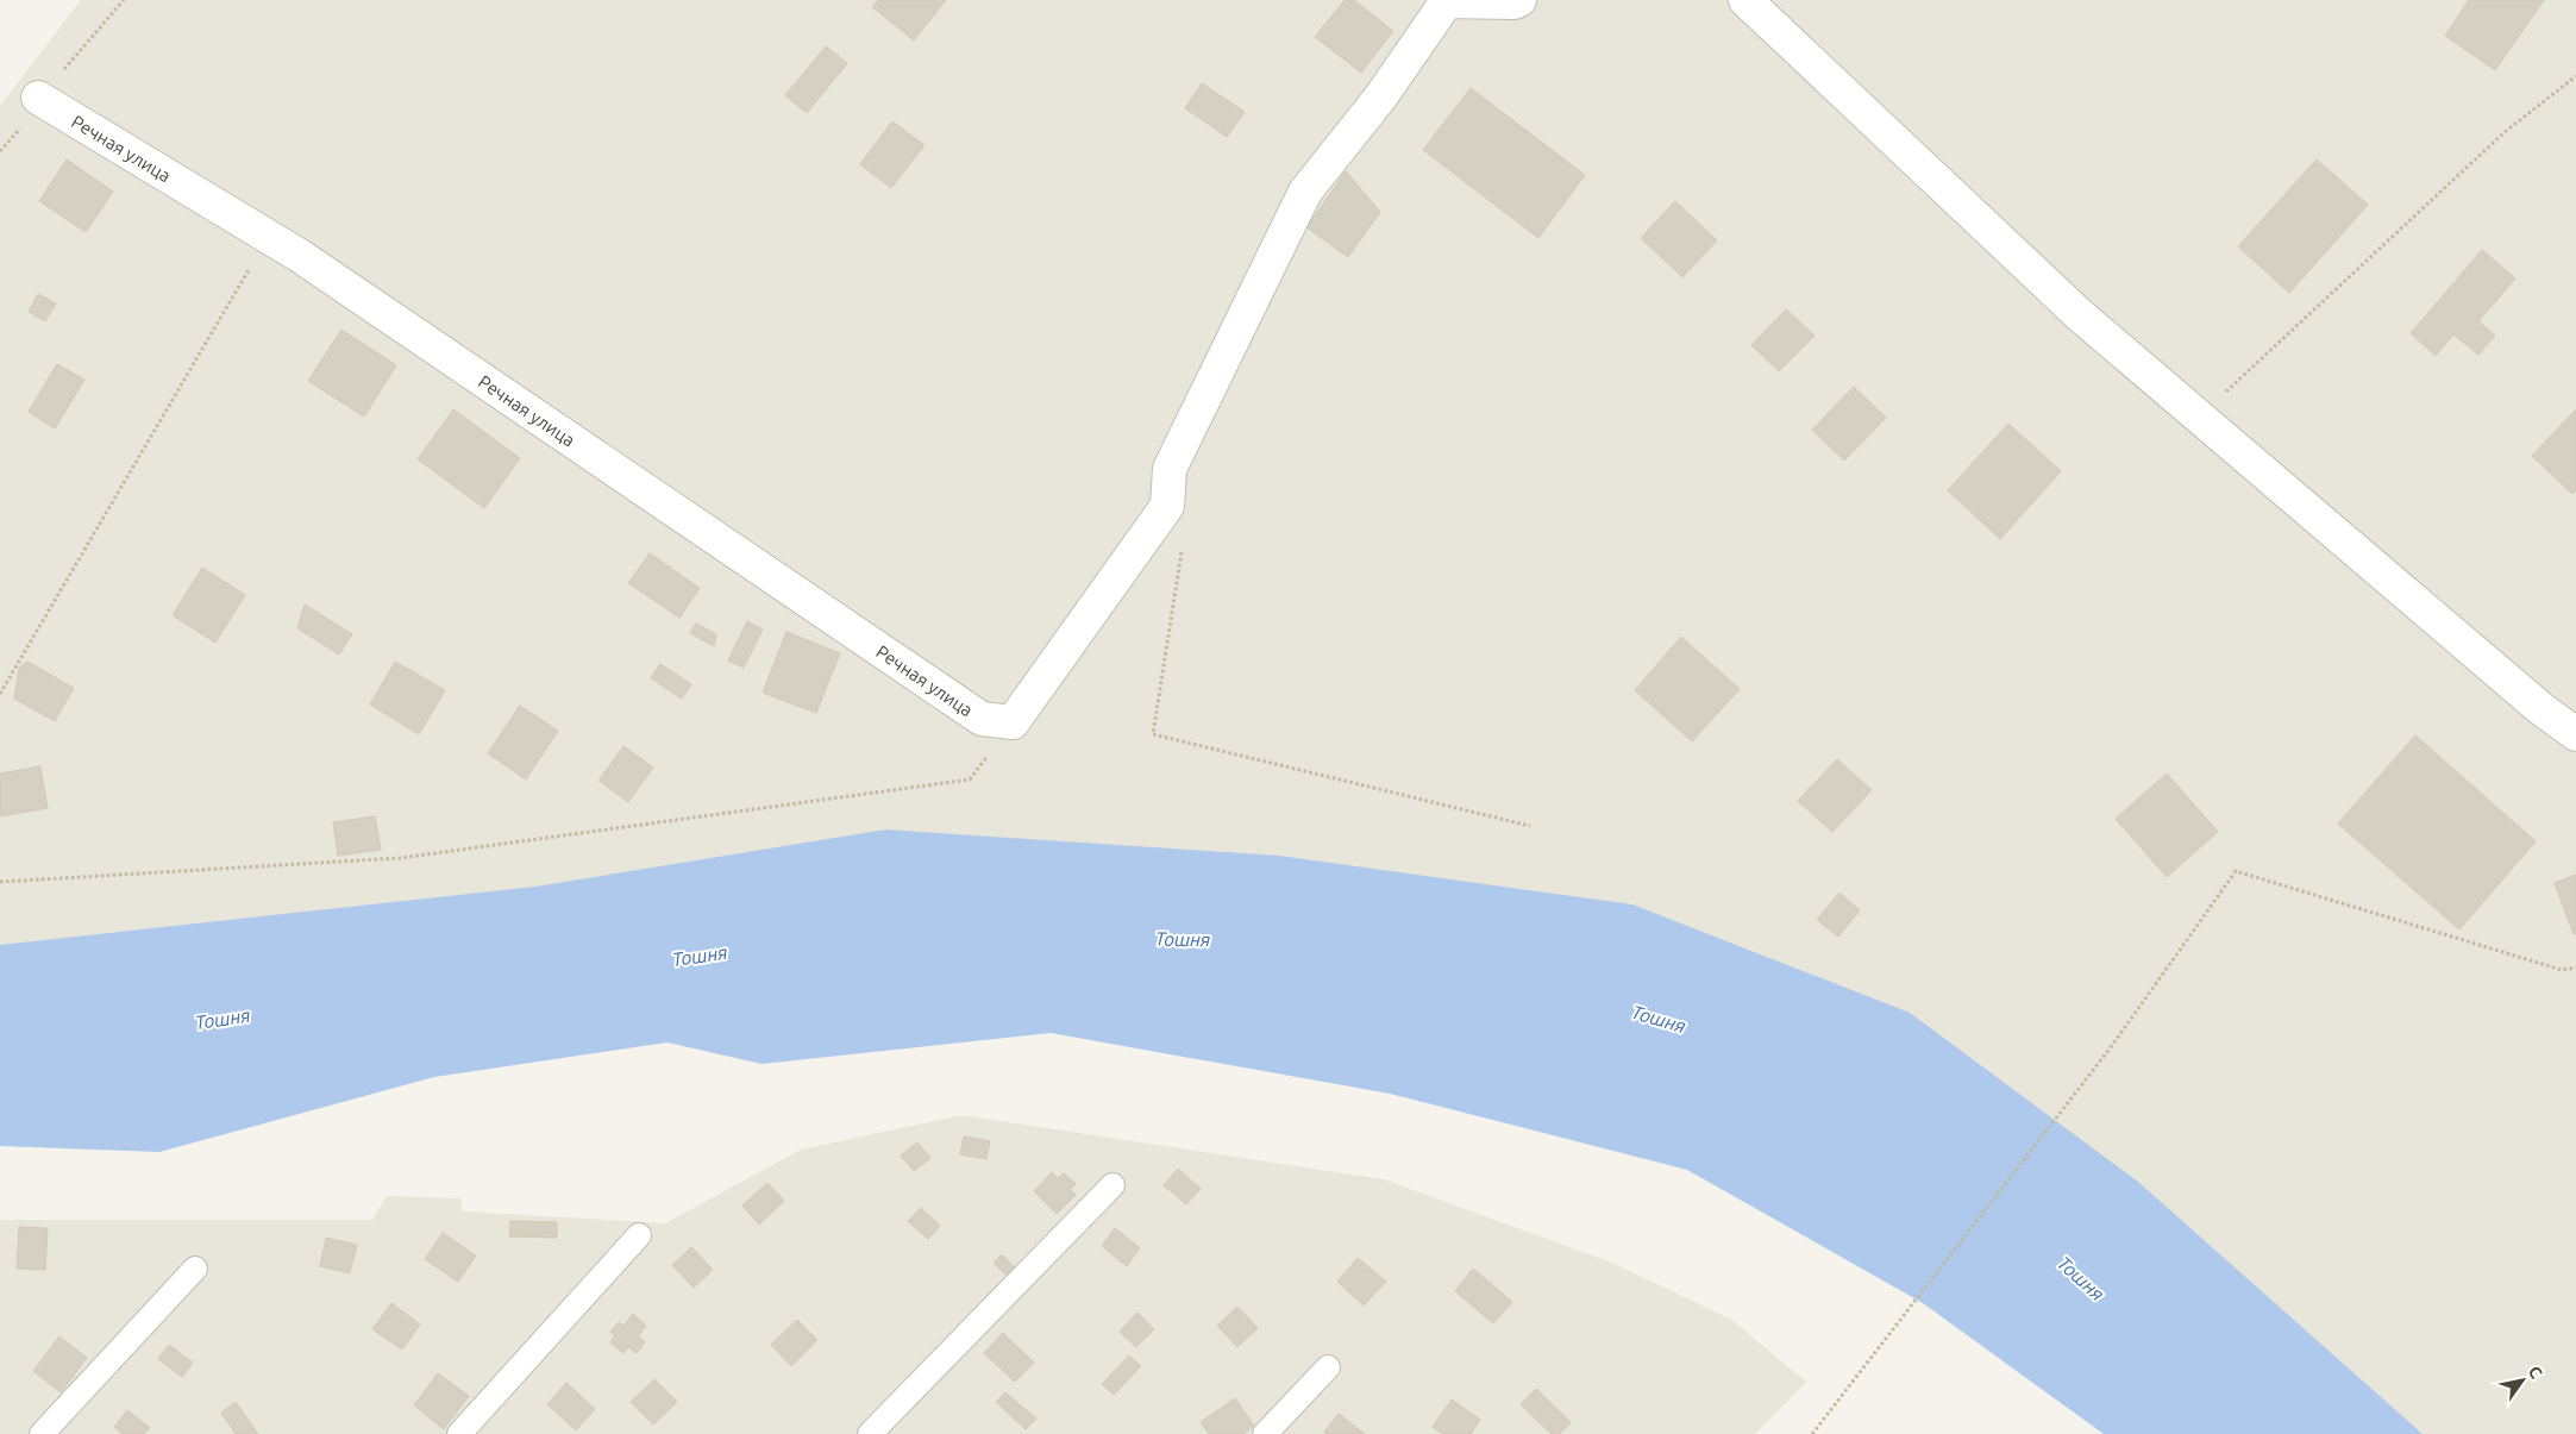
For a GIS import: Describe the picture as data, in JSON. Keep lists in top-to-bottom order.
{
  "streets": {
    "street": ["Речная улица"]
  },
  "water": ["Тошня"],
  "north": "top right"
}
